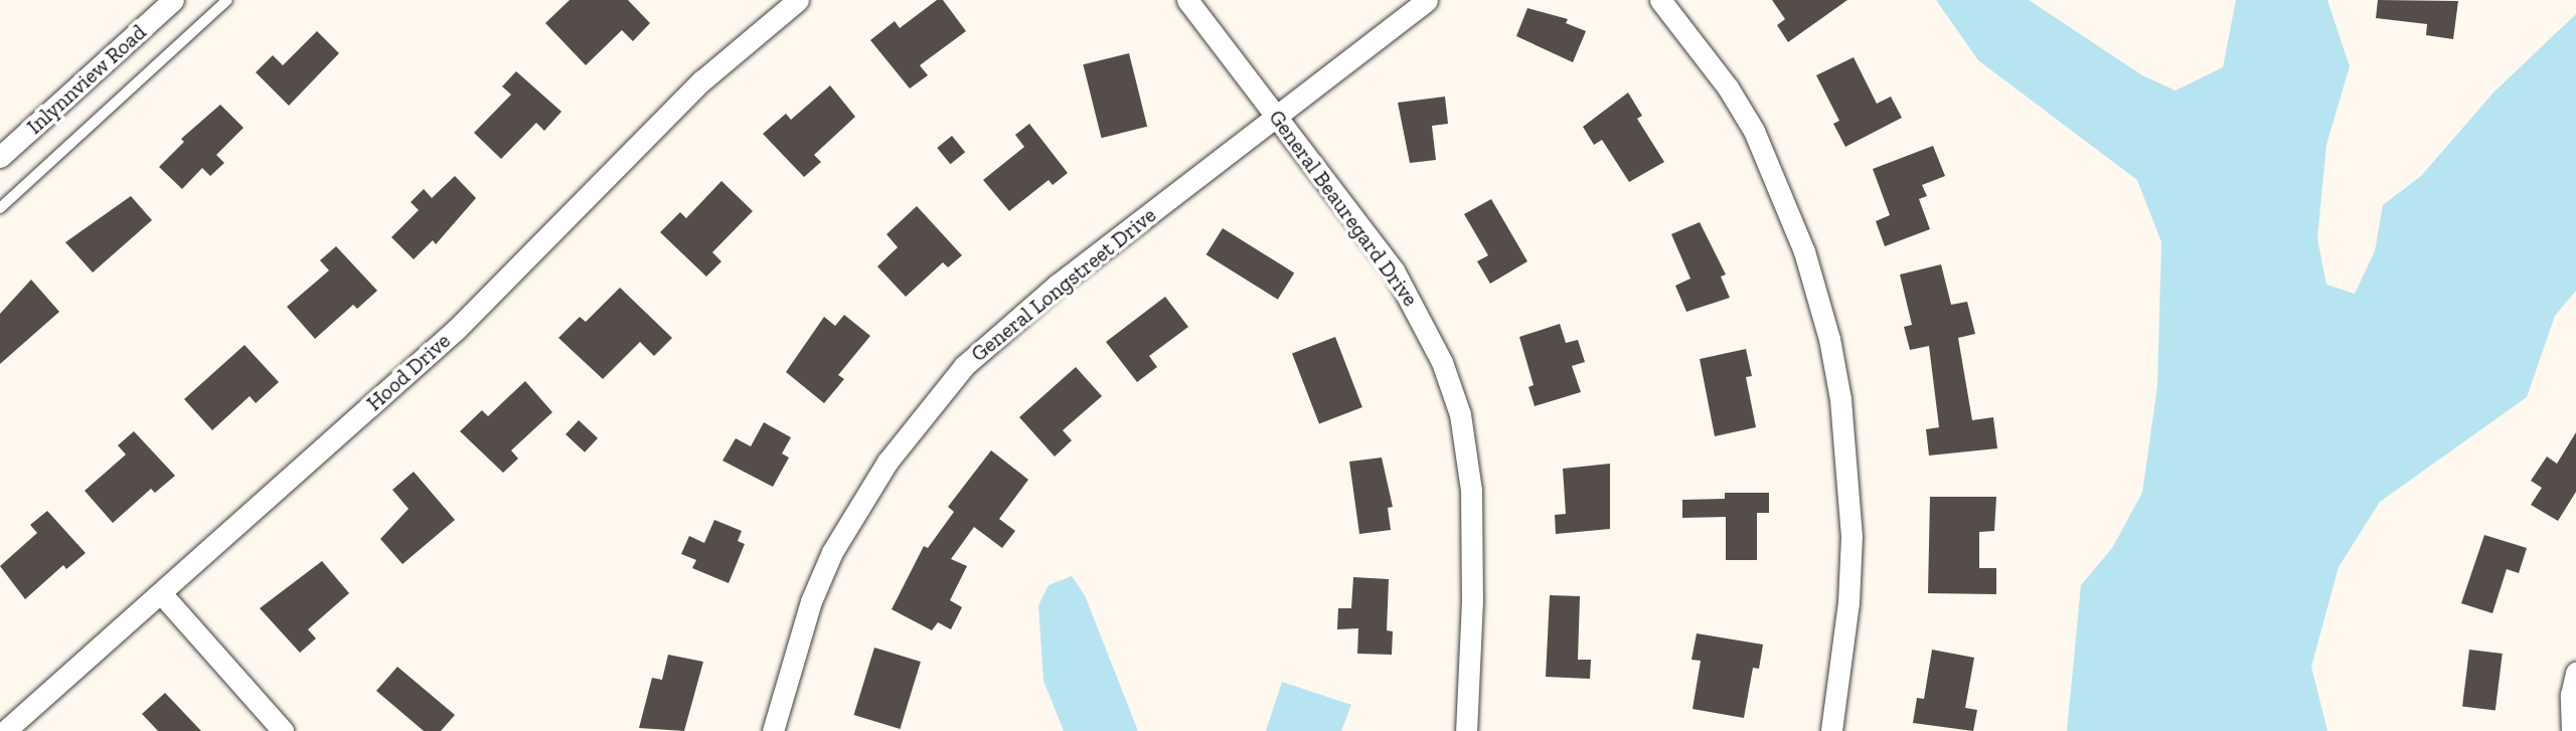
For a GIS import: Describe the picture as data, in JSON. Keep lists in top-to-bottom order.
{
  "streets": {
    "street": [
      "Inlynnview Road",
      "General Beauregard Drive",
      "General Longstreet Drive",
      "Hood Drive"
    ]
  },
  "crossings": [
    ["General Beauregard Drive", "General Longstreet Drive"]
  ]
}
